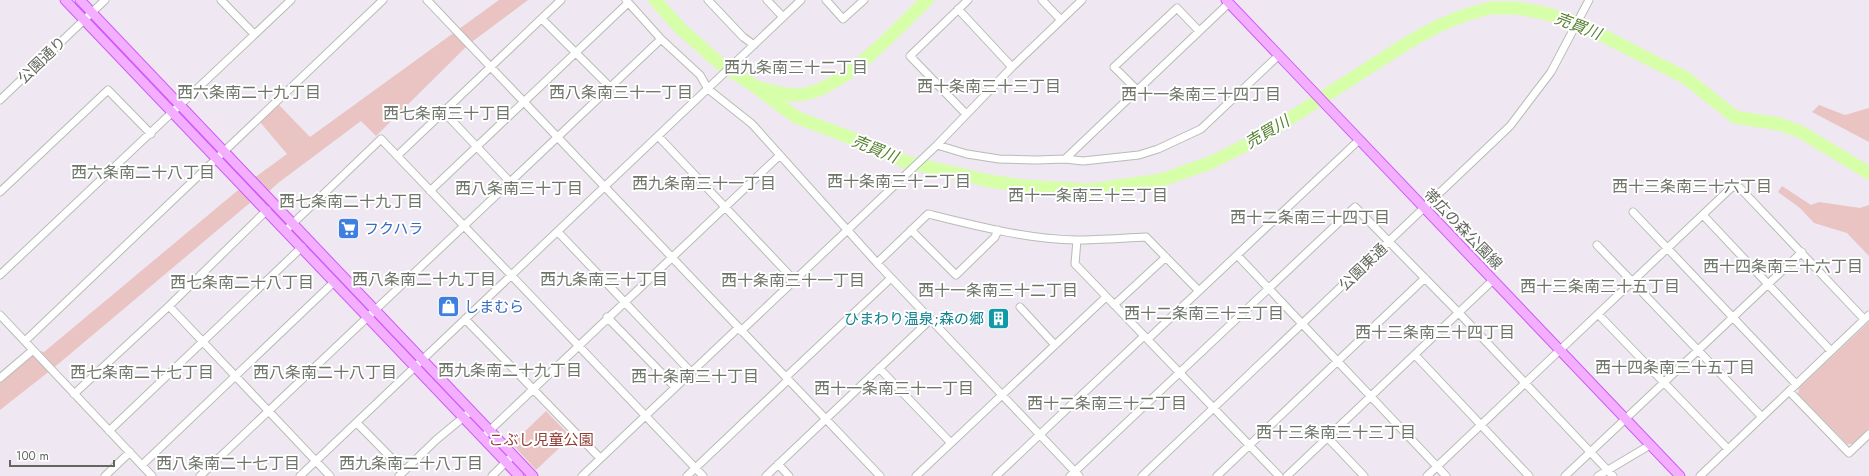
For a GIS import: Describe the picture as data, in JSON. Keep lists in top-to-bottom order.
{
  "streets": {
    "main road": ["帯広の森公園線"],
    "street": ["公園通り", "公園東通"]
  },
  "crossings": [
    ["帯広の森公園線", "公園東通"]
  ],
  "districts": [
    "西九条南三十二丁目",
    "西十条南三十三丁目",
    "西六条南二十九丁目",
    "西八条南三十一丁目",
    "西十一条南三十四丁目",
    "西七条南三十丁目",
    "西六条南二十八丁目",
    "西十条南三十二丁目",
    "西九条南三十一丁目",
    "西十三条南三十六丁目",
    "西八条南三十丁目",
    "西十一条南三十三丁目",
    "西七条南二十九丁目",
    "西十二条南三十四丁目",
    "西十四条南三十六丁目",
    "西八条南二十九丁目",
    "西九条南三十丁目",
    "西十条南三十一丁目",
    "西七条南二十八丁目",
    "西十三条南三十五丁目",
    "西十一条南三十二丁目",
    "西十二条南三十三丁目",
    "西十三条南三十四丁目",
    "西十四条南三十五丁目",
    "西九条南二十九丁目",
    "西七条南二十七丁目",
    "西八条南二十八丁目",
    "西十条南三十丁目",
    "西十一条南三十一丁目",
    "西十二条南三十二丁目",
    "西十三条南三十三丁目",
    "西八条南二十七丁目",
    "西九条南二十八丁目"
  ],
  "water": ["売買川"],
  "parks": ["こぶし児童公園"],
  "places": {
    "supermarket": ["フクハラ"],
    "shop": ["しまむら"],
    "building": ["ひまわり温泉;森の郷"]
  },
  "scale_bar": "100 m"
}
